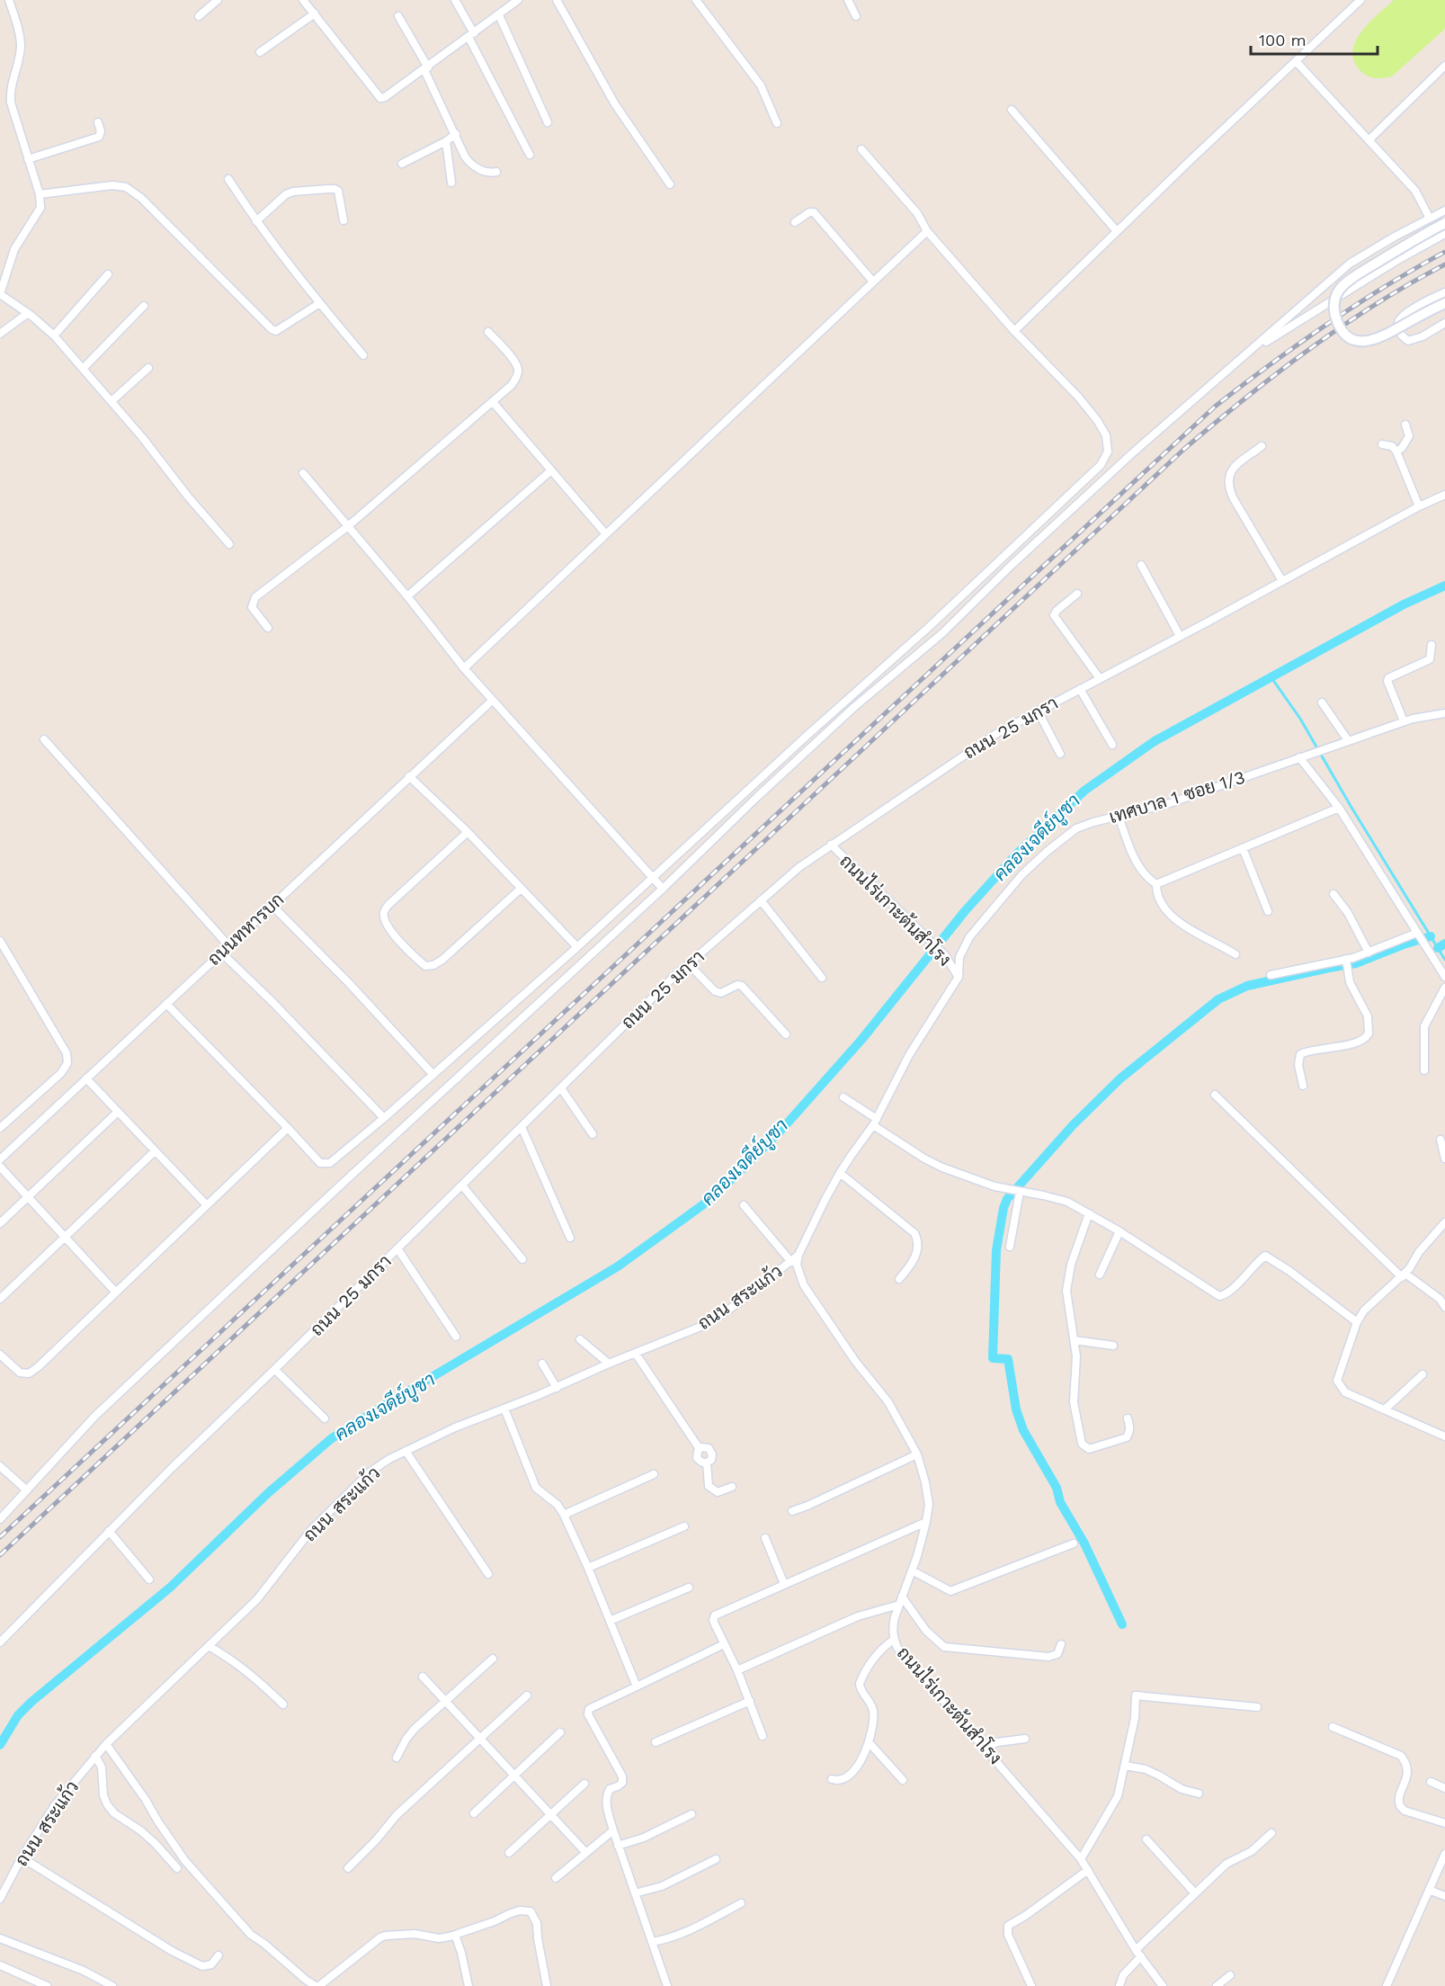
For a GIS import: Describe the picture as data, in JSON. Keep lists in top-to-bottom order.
{
  "streets": {
    "street": [
      "ถนน 25 มกรา",
      "เทศบาล 1 ซอย 1/3",
      "ถนนไร่เกาะต้นสำโรง",
      "ถนนทหารบก",
      "ถนน สระแก้ว"
    ]
  },
  "crossings": [
    ["ถนน 25 มกรา", "ถนนไร่เกาะต้นสำโรง"],
    ["เทศบาล 1 ซอย 1/3", "ถนนไร่เกาะต้นสำโรง"],
    ["ถนนไร่เกาะต้นสำโรง", "ถนน สระแก้ว"]
  ],
  "water": ["คลองเจดีย์บูชา"],
  "scale_bar": "100 m"
}
